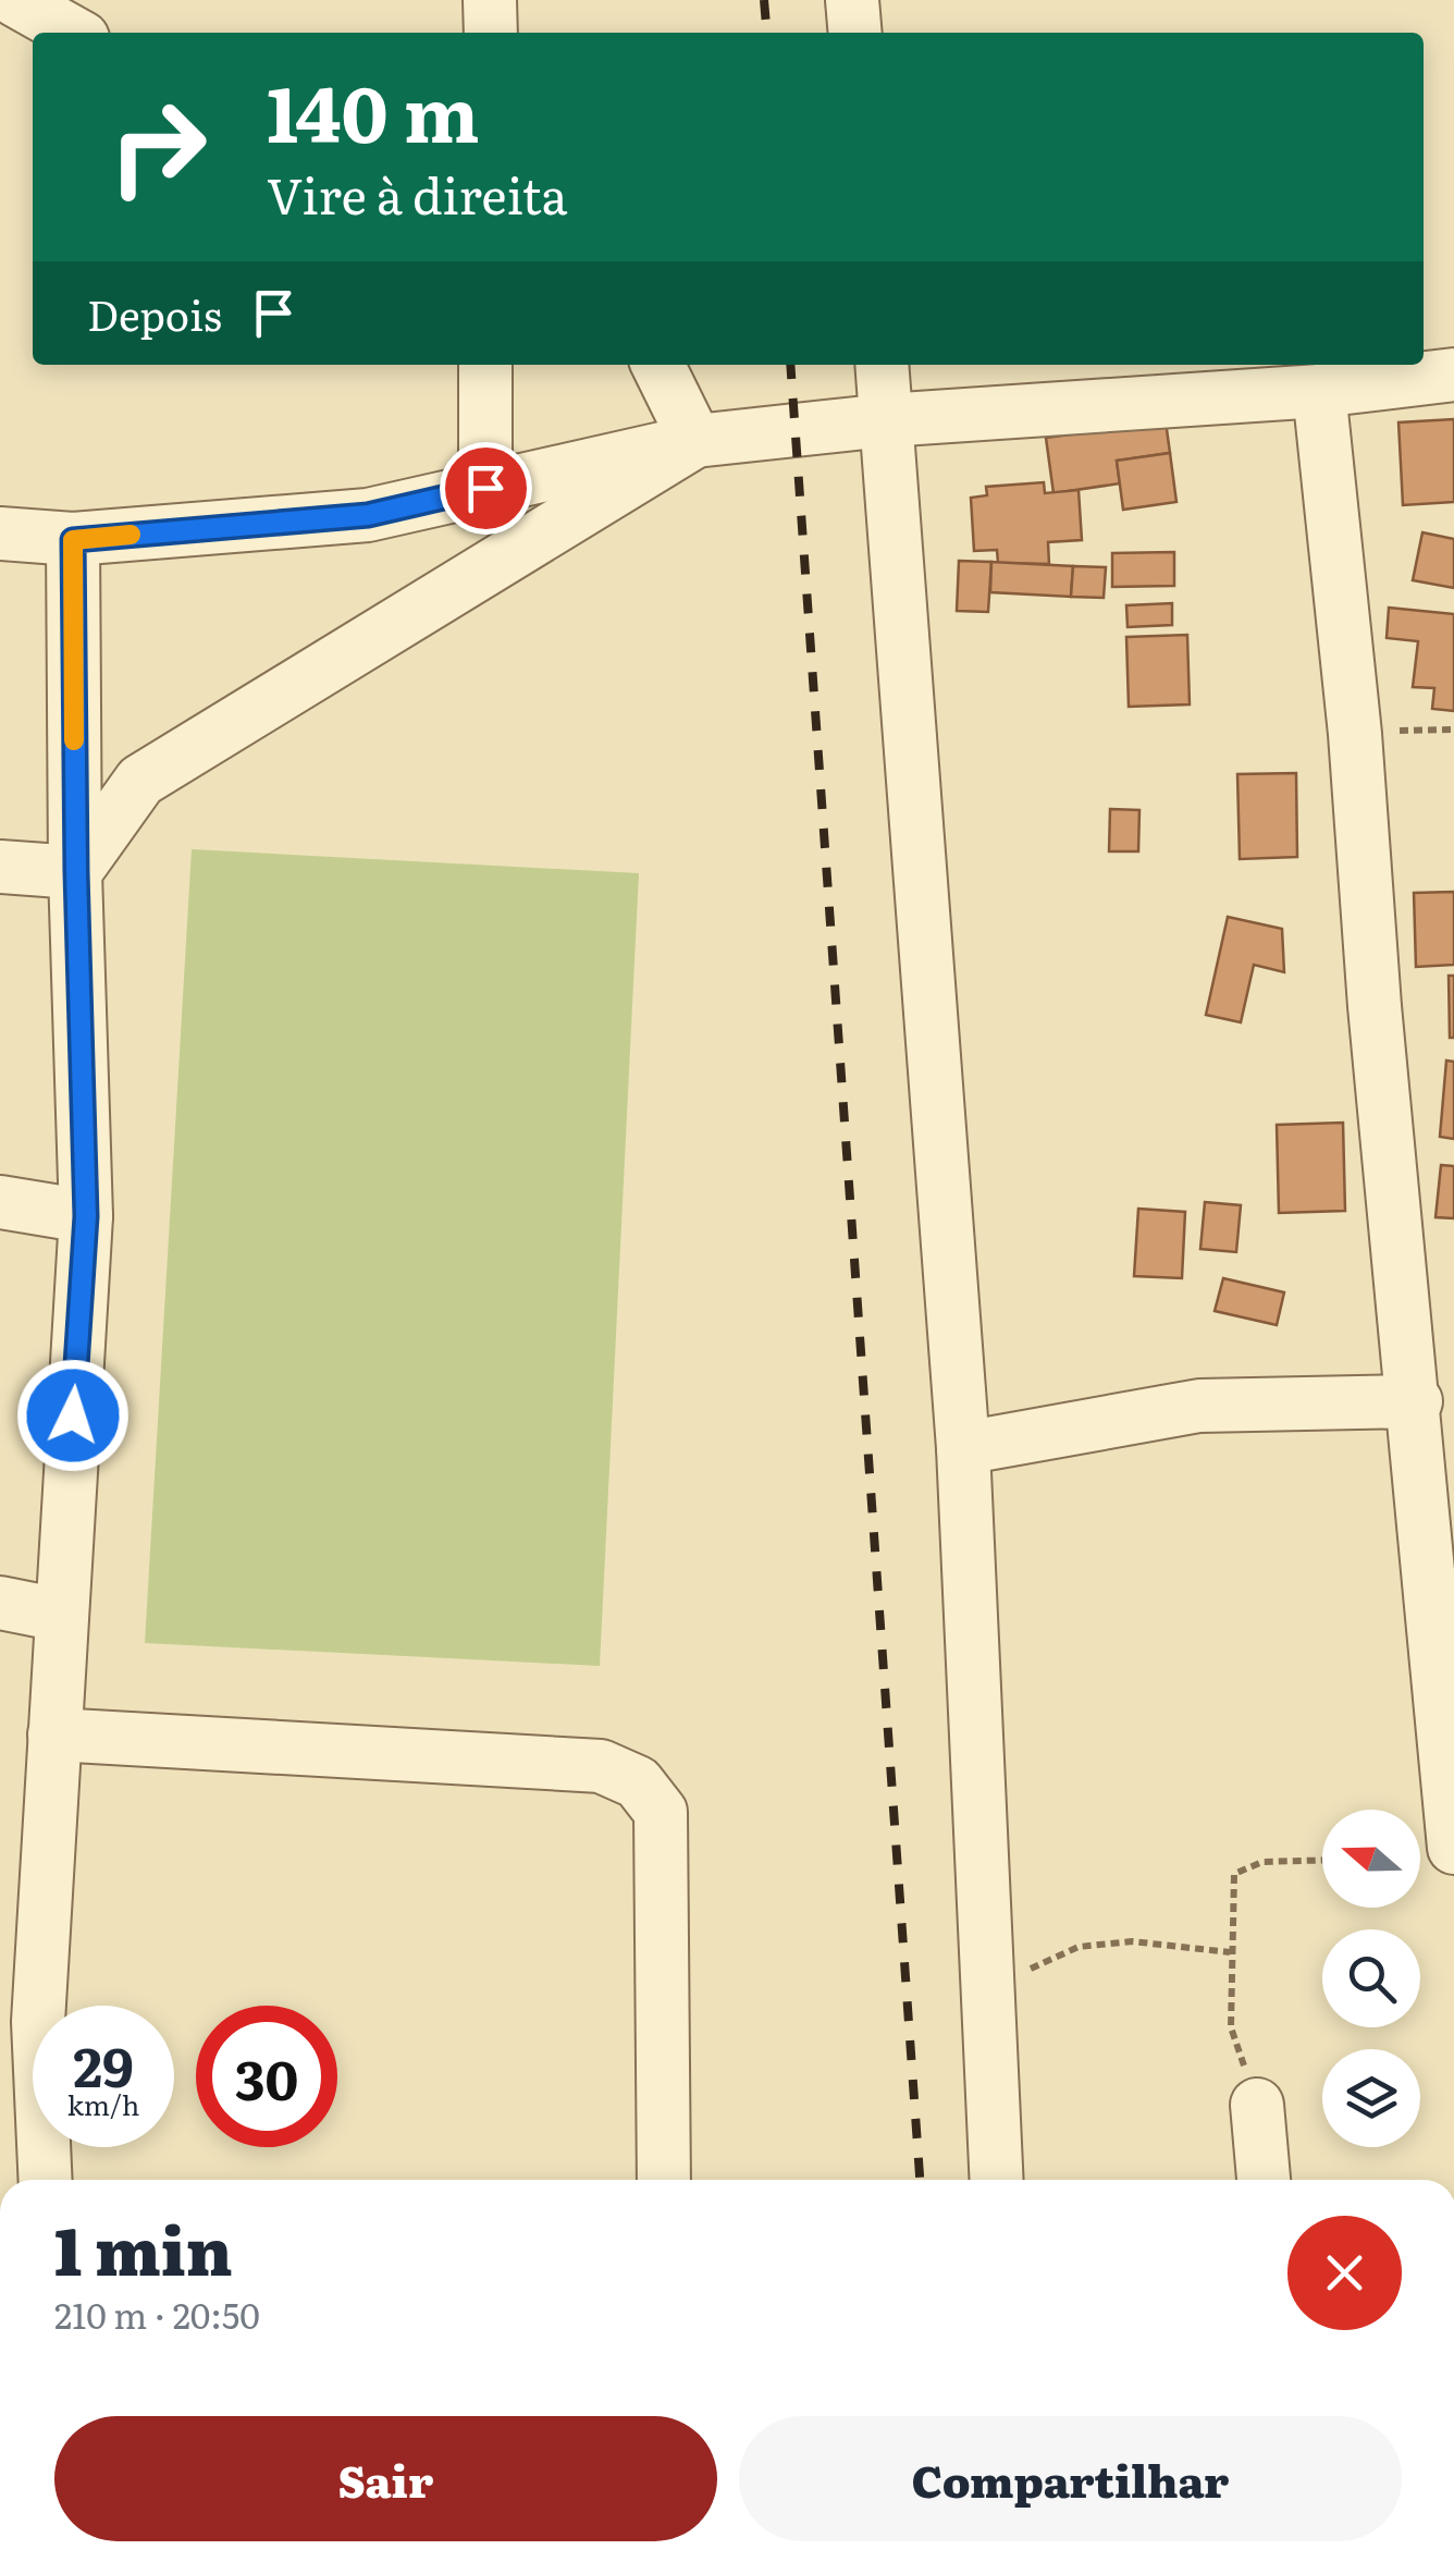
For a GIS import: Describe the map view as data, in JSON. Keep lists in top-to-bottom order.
{
  "north": "left",
  "page": {
    "turn": ["140 m", "Vire à direita"],
    "then": "Depois",
    "speed": "29 km/h",
    "limit": "30",
    "heading": ["1 min", "210 m · 20:50"],
    "buttons": ["Sair", "Compartilhar"]
  }
}
